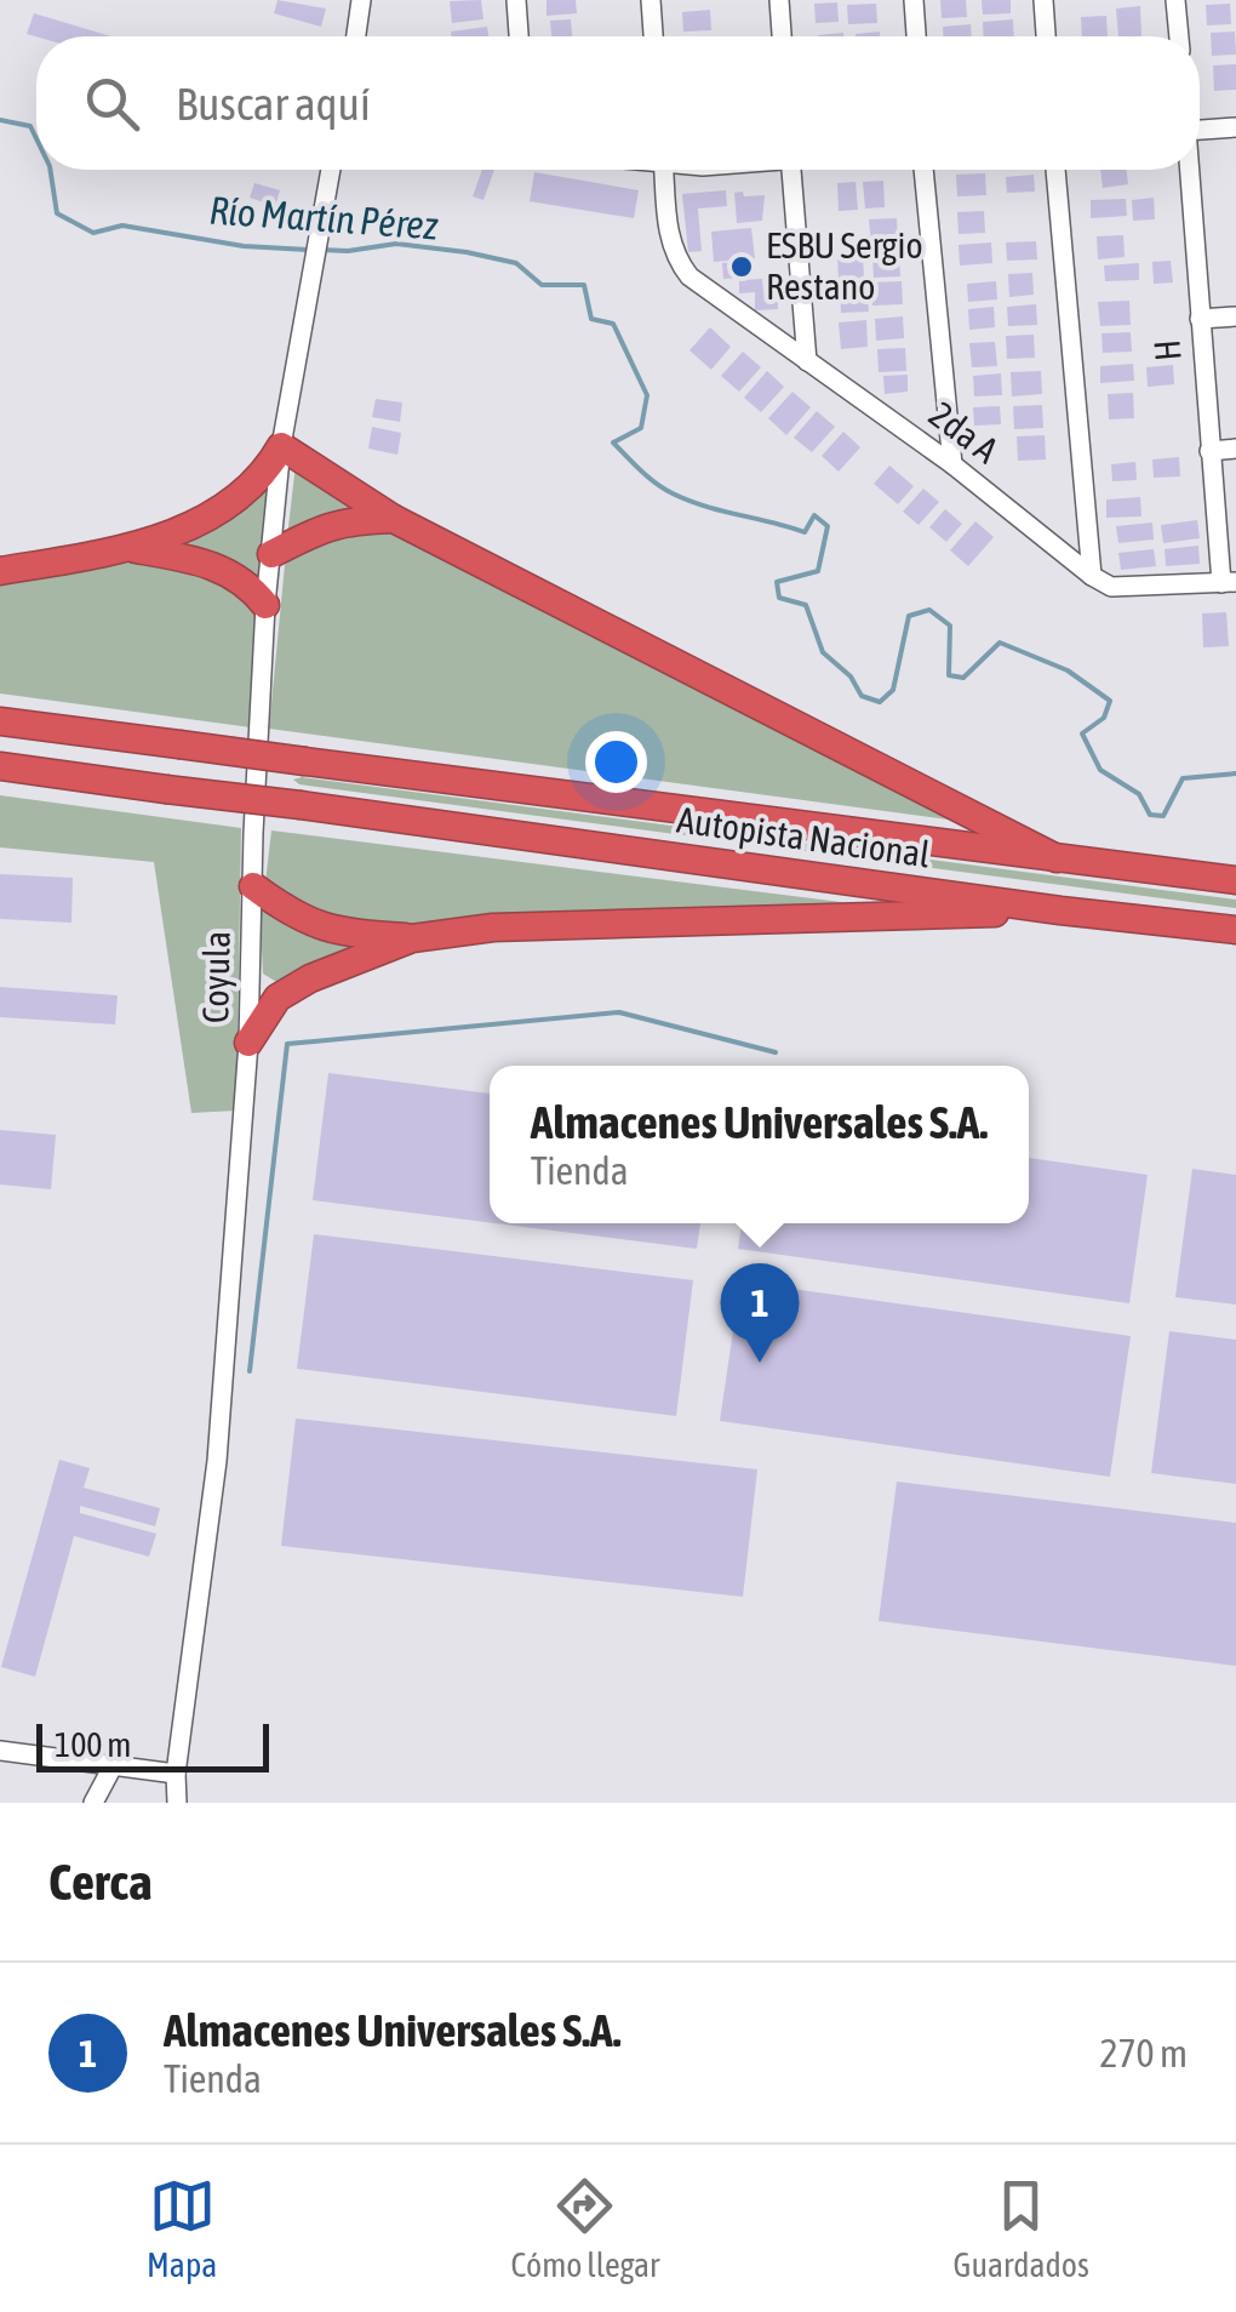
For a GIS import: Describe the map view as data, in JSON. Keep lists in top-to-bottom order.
{
  "streets": {
    "highway": ["Autopista Nacional"],
    "street": ["H", "2da A", "Coyula"]
  },
  "crossings": [
    ["H", "2da A"]
  ],
  "water": ["Río Martín Pérez"],
  "places": ["ESBU Sergio Restano"],
  "scale_bar": "100 m",
  "page": {
    "search": "Buscar aquí",
    "popup": ["Almacenes Universales S.A.", "Tienda"],
    "pins": "1",
    "scale": "100 m",
    "heading": "Cerca",
    "list": [
      {
        "mark": "1",
        "name": "Almacenes Universales S.A.",
        "note": "Tienda",
        "value": "270 m"
      }
    ],
    "nav": ["Mapa", "Cómo llegar", "Guardados"]
  }
}
